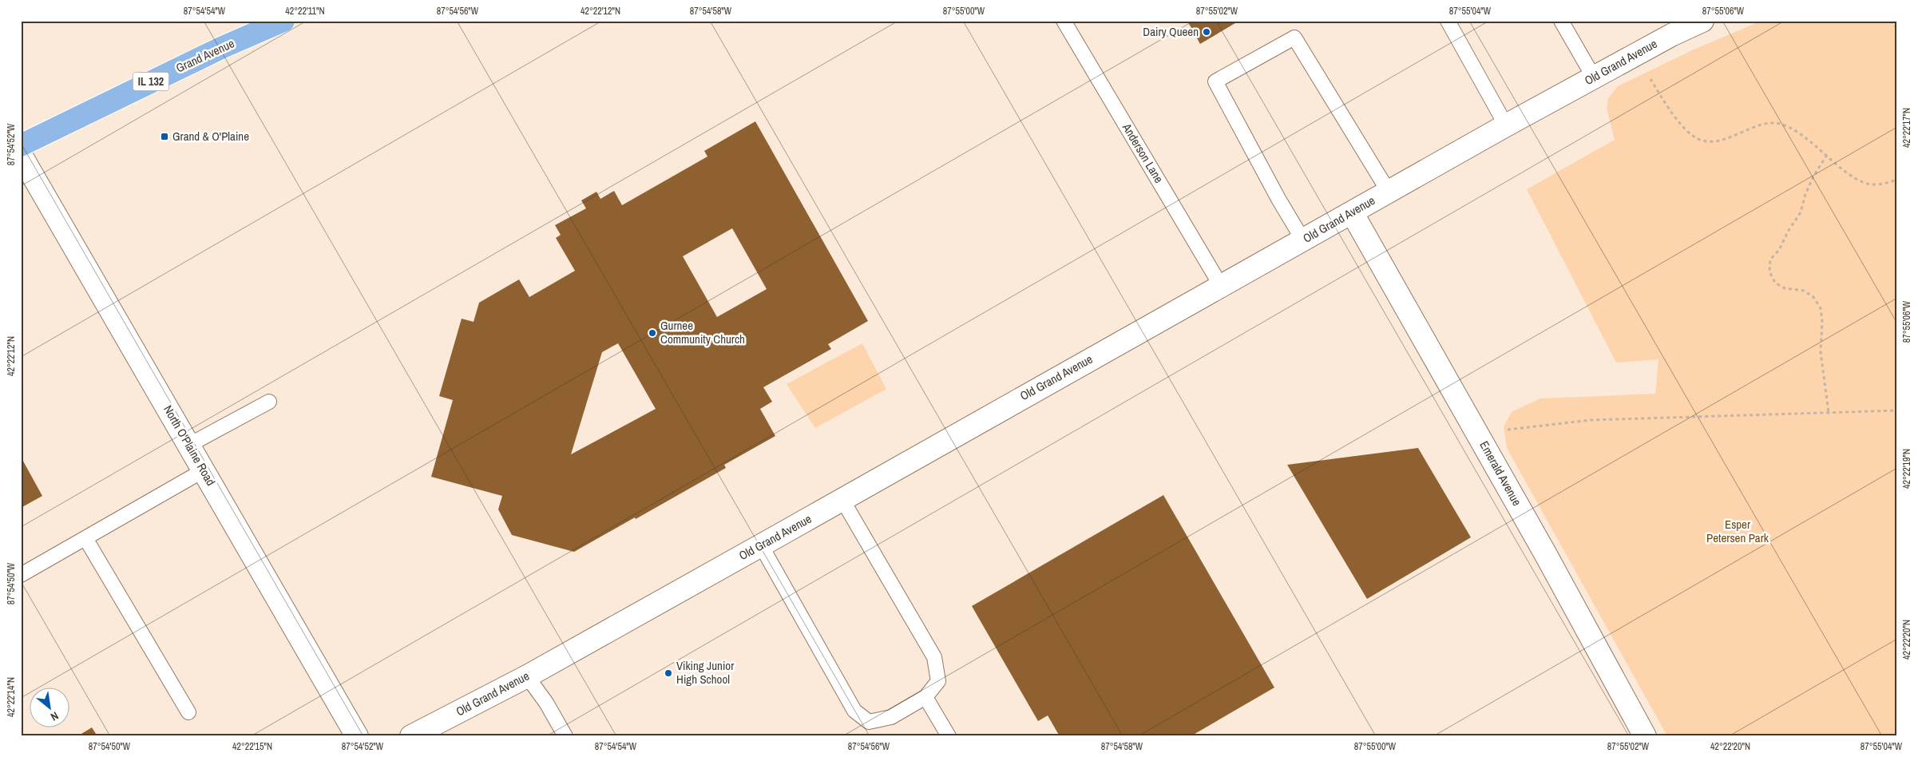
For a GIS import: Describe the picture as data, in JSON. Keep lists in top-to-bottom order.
{
  "streets": {
    "main road": ["Grand Avenue", "IL 132"],
    "street": ["Old Grand Avenue", "North O'Plaine Road", "Emerald Avenue"],
    "lane": ["Anderson Lane"]
  },
  "crossings": [
    ["Old Grand Avenue", "Anderson Lane"],
    ["Old Grand Avenue", "Emerald Avenue"]
  ],
  "parks": ["Esper Petersen Park"],
  "places": {
    "other": ["Dairy Queen", "Gurnee Community Church", "Viking Junior High School"],
    "transit": ["Grand & O'Plaine"]
  },
  "north": "bottom right",
  "coordinates": [
    "87°54'54\"W",
    "42°22'11\"N",
    "87°54'56\"W",
    "42°22'12\"N",
    "87°54'58\"W",
    "87°55'00\"W",
    "87°55'02\"W",
    "87°55'04\"W",
    "87°55'06\"W",
    "42°22'17\"N",
    "87°54'52\"W",
    "42°22'19\"N",
    "87°54'50\"W",
    "42°22'20\"N",
    "42°22'14\"N",
    "42°22'15\"N"
  ]
}
